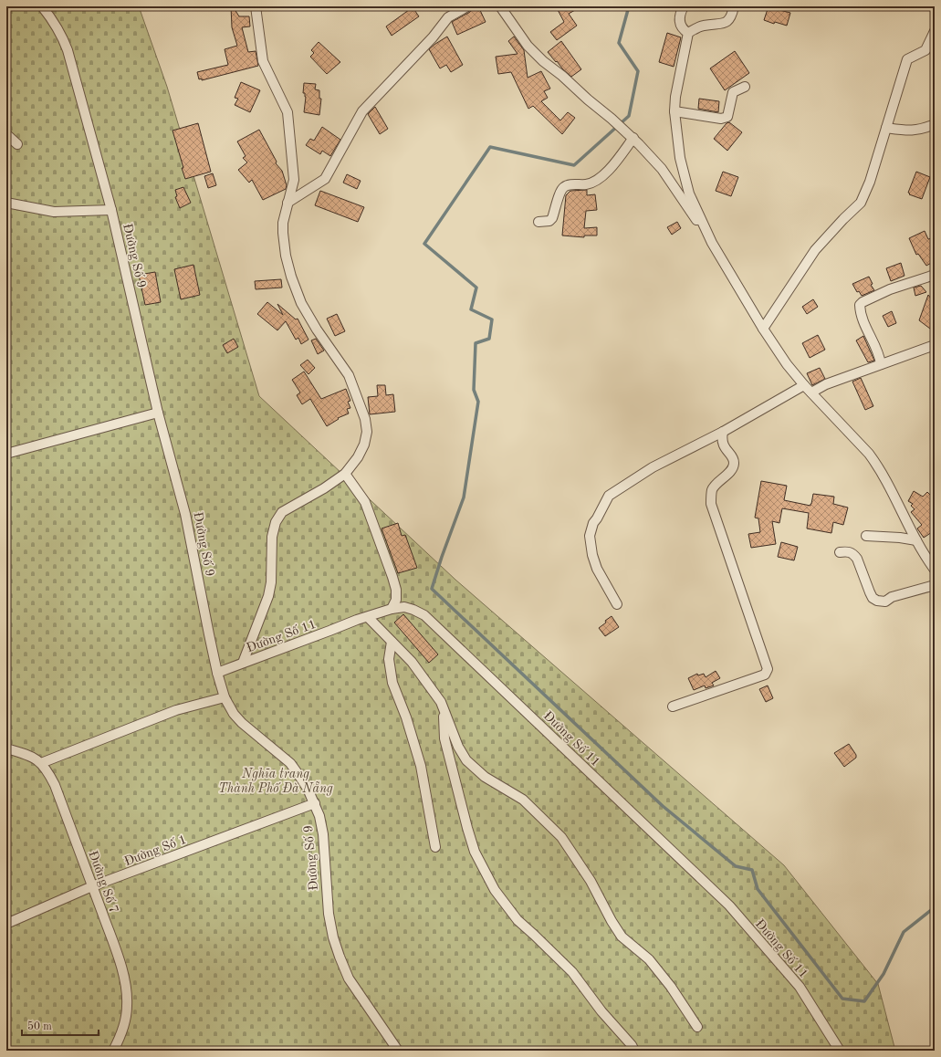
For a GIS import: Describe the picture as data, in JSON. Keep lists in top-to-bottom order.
{
  "streets": {
    "street": [
      "Đường Số 9",
      "Đường Số 11",
      "Đường Số 1",
      "Đường Số 7"
    ]
  },
  "crossings": [
    ["Đường Số 9", "Đường Số 11"],
    ["Đường Số 9", "Đường Số 1"],
    ["Đường Số 1", "Đường Số 7"]
  ],
  "parks": ["Nghĩa trang Thành Phố Đà Nẵng"],
  "scale_bar": "50 m"
}
